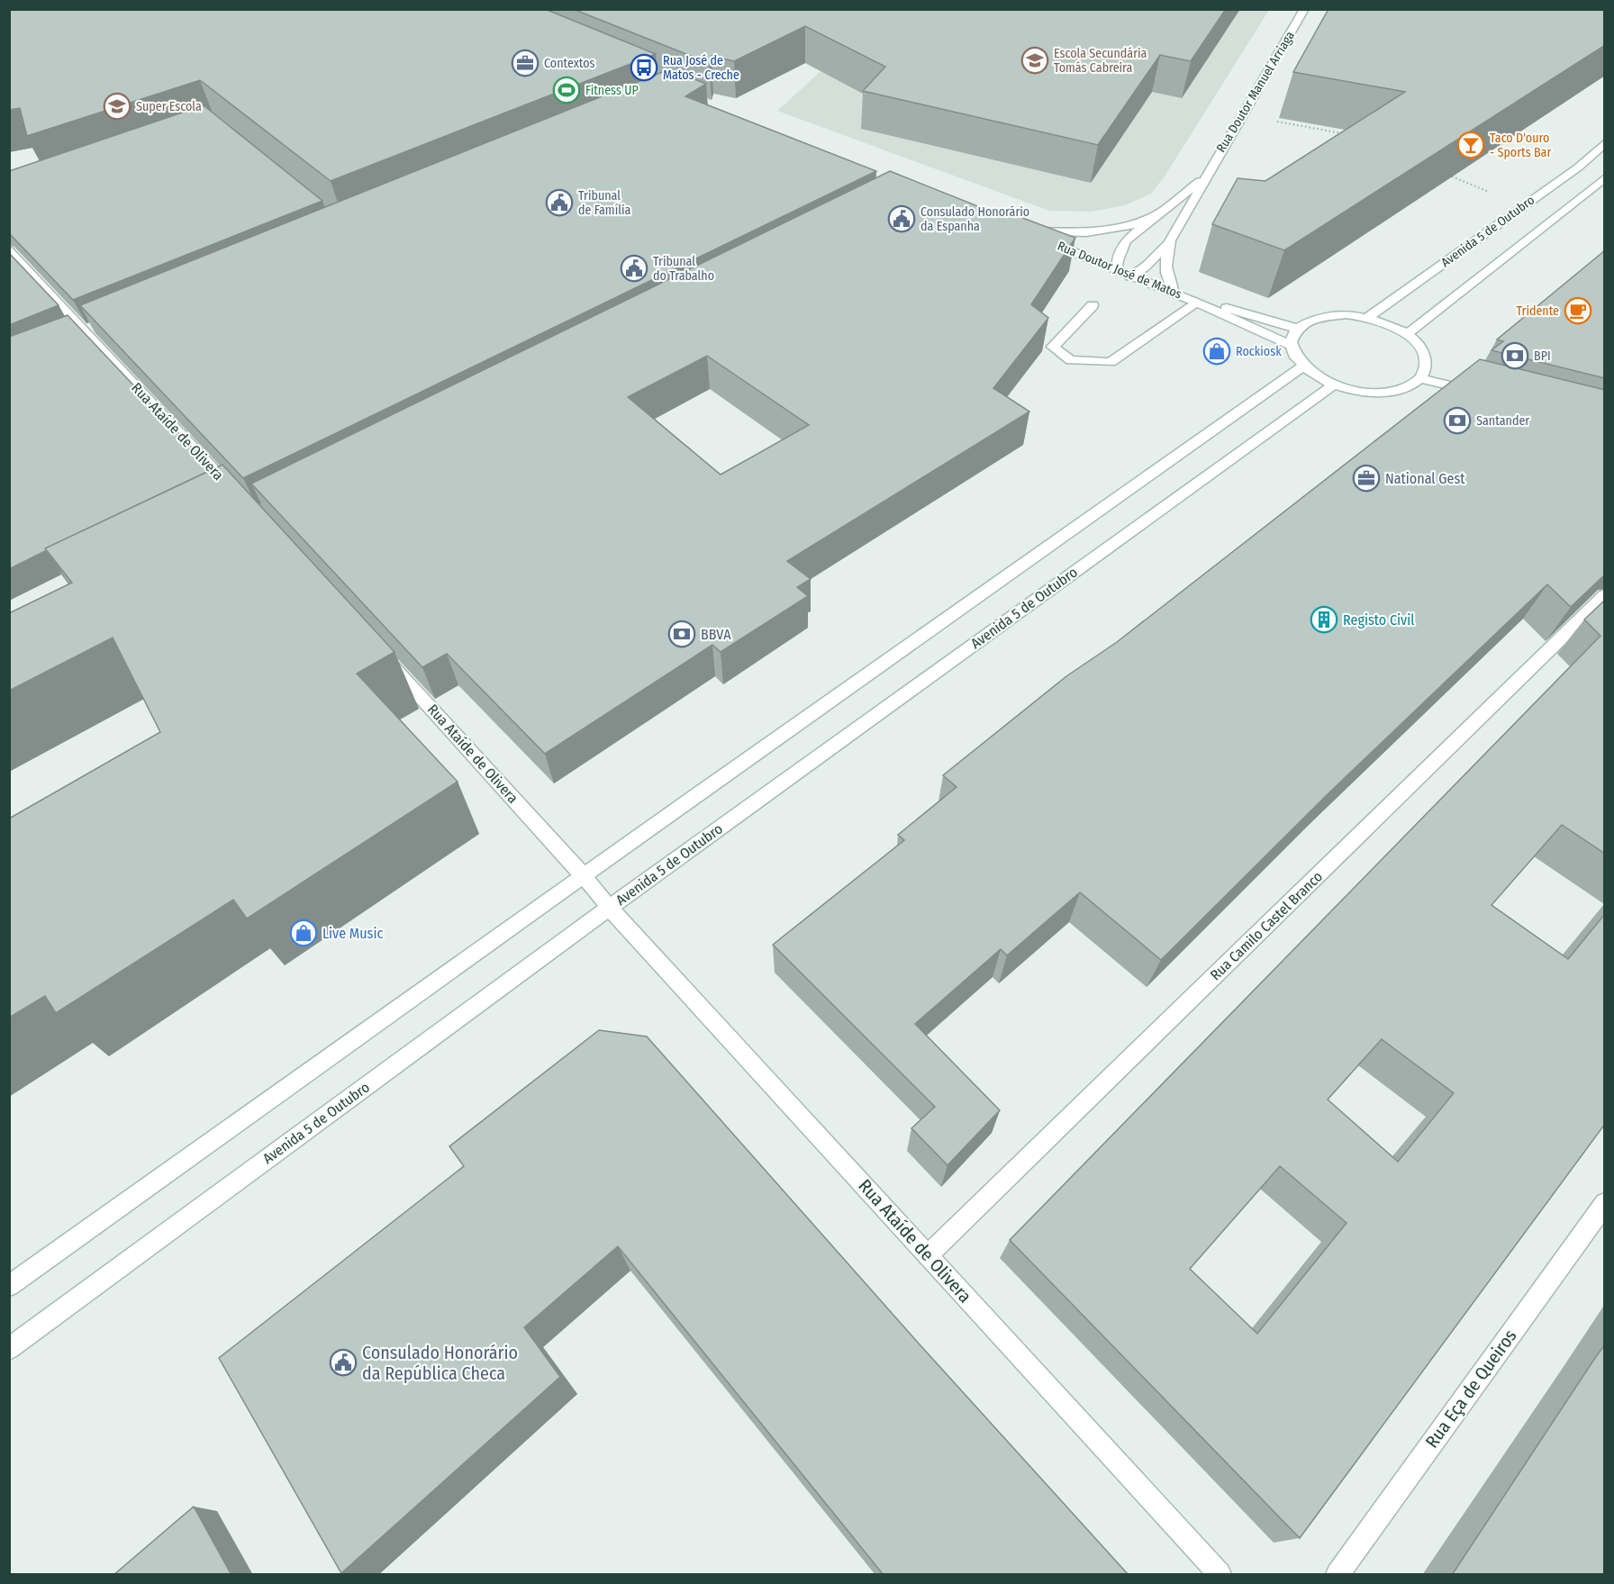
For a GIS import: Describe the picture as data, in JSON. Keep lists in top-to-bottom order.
{
  "streets": {
    "street": [
      "Rua Doutor Manuel Arriaga",
      "Avenida 5 de Outubro",
      "Rua Doutor José de Matos",
      "Rua Ataíde de Olivera",
      "Rua Camilo Castel Branco",
      "Rua Eça de Queiros"
    ]
  },
  "crossings": [
    ["Rua Doutor Manuel Arriaga", "Rua Doutor José de Matos"],
    ["Avenida 5 de Outubro", "Rua Doutor José de Matos"],
    ["Avenida 5 de Outubro", "Rua Ataíde de Olivera"],
    ["Rua Ataíde de Olivera", "Rua Camilo Castel Branco"]
  ],
  "places": {
    "school or university": ["Escola Secundária Tomás Cabreira", "Super Escola"],
    "office": ["Contextos", "National Gest"],
    "bus stop": ["Rua José de Matos - Creche"],
    "sports": ["Fitness UP"],
    "bar": ["Taco D'ouro - Sports Bar"],
    "public building": [
      "Tribunal de Família",
      "Consulado Honorário da Espanha",
      "Tribunal do Trabalho",
      "Consulado Honorário da República Checa"
    ],
    "cafe": ["Tridente"],
    "shop": ["Rockiosk", "Live Music"],
    "bank": ["BPI", "Santander", "BBVA"],
    "building": ["Registo Civil"]
  }
}
